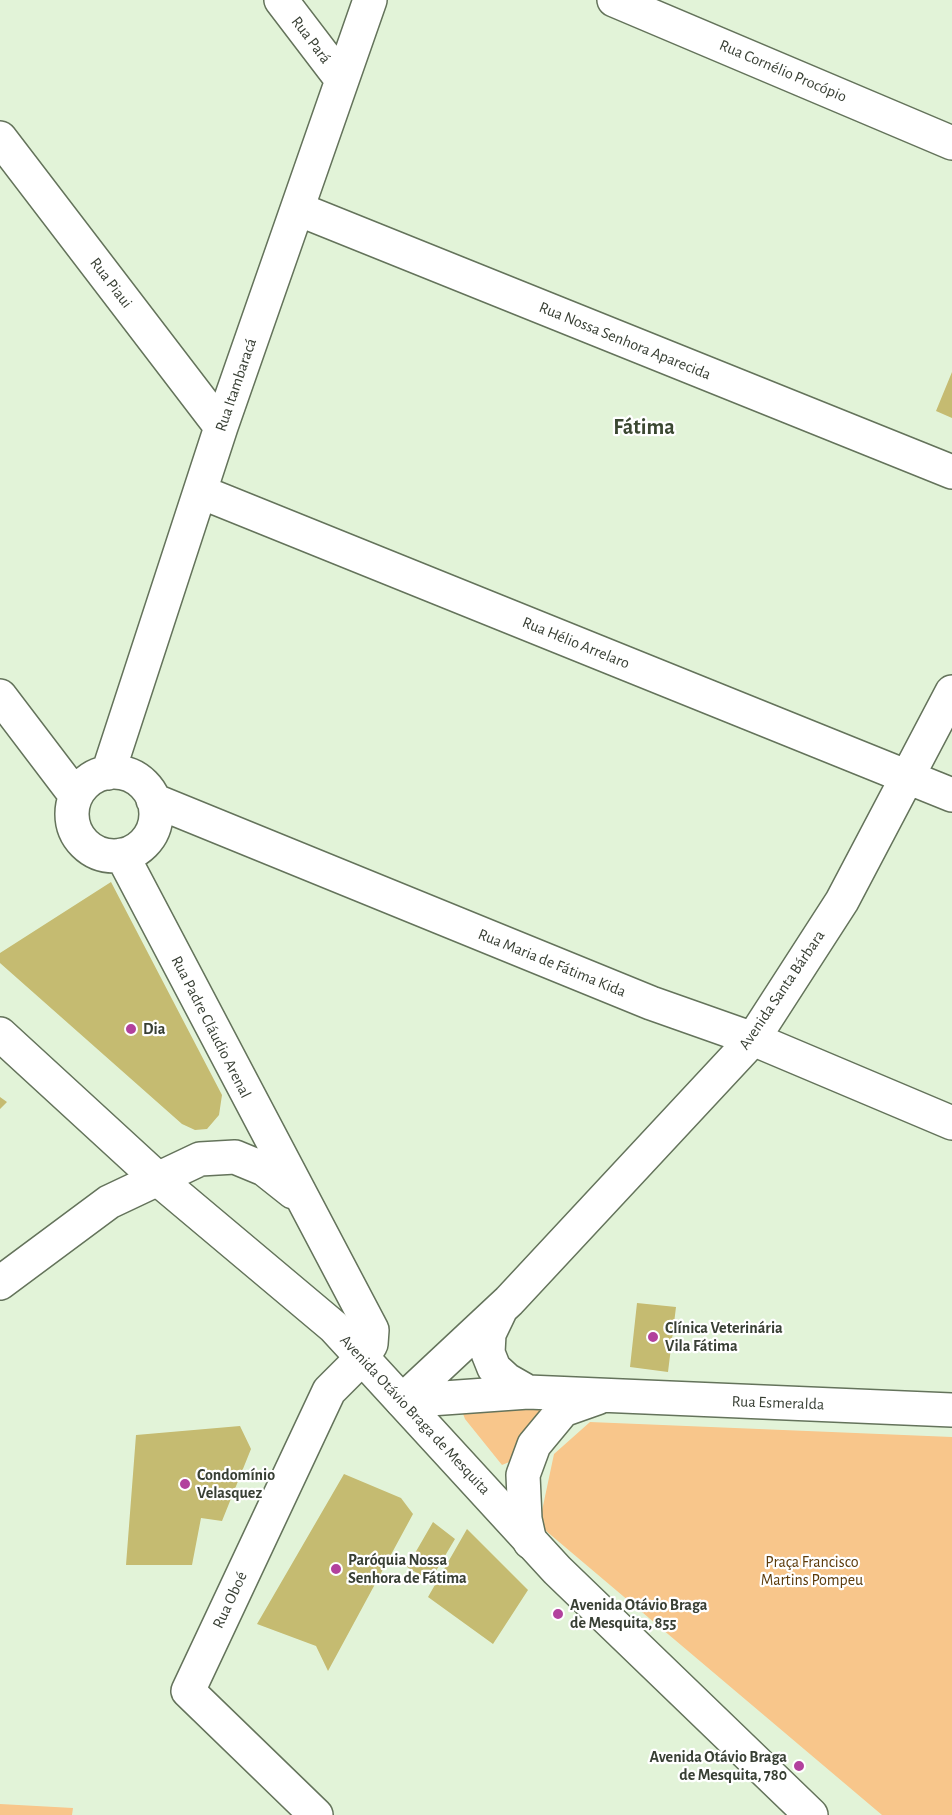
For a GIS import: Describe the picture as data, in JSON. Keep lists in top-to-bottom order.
{
  "streets": {
    "street": [
      "Rua Pará",
      "Rua Cornélio Procópio",
      "Rua Piaui",
      "Rua Nossa Senhora Aparecida",
      "Rua Itambaracá",
      "Rua Hélio Arrelaro",
      "Rua Maria de Fátima Kida",
      "Avenida Santa Bárbara",
      "Rua Padre Cláudio Arenal",
      "Rua Esmeralda",
      "Avenida Otávio Braga de Mesquita",
      "Rua Oboé"
    ]
  },
  "crossings": [
    ["Rua Pará", "Rua Itambaracá"],
    ["Rua Piaui", "Rua Itambaracá"],
    ["Rua Nossa Senhora Aparecida", "Rua Itambaracá"],
    ["Rua Itambaracá", "Rua Hélio Arrelaro"],
    ["Rua Itambaracá", "Rua Maria de Fátima Kida"],
    ["Rua Itambaracá", "Rua Padre Cláudio Arenal"],
    ["Rua Hélio Arrelaro", "Avenida Santa Bárbara"],
    ["Rua Maria de Fátima Kida", "Avenida Santa Bárbara"],
    ["Rua Maria de Fátima Kida", "Rua Padre Cláudio Arenal"],
    ["Avenida Santa Bárbara", "Rua Esmeralda"],
    ["Avenida Santa Bárbara", "Avenida Otávio Braga de Mesquita"],
    ["Rua Padre Cláudio Arenal", "Avenida Otávio Braga de Mesquita"],
    ["Rua Padre Cláudio Arenal", "Rua Oboé"],
    ["Rua Esmeralda", "Avenida Otávio Braga de Mesquita"],
    ["Avenida Otávio Braga de Mesquita", "Rua Oboé"]
  ],
  "districts": ["Fátima"],
  "parks": ["Praça Francisco Martins Pompeu"],
  "places": [
    "Dia",
    "Clínica Veterinária Vila Fátima",
    "Condomínio Velasquez",
    "Paróquia Nossa Senhora de Fátima",
    "Avenida Otávio Braga de Mesquita, 855",
    "Avenida Otávio Braga de Mesquita, 780"
  ]
}
